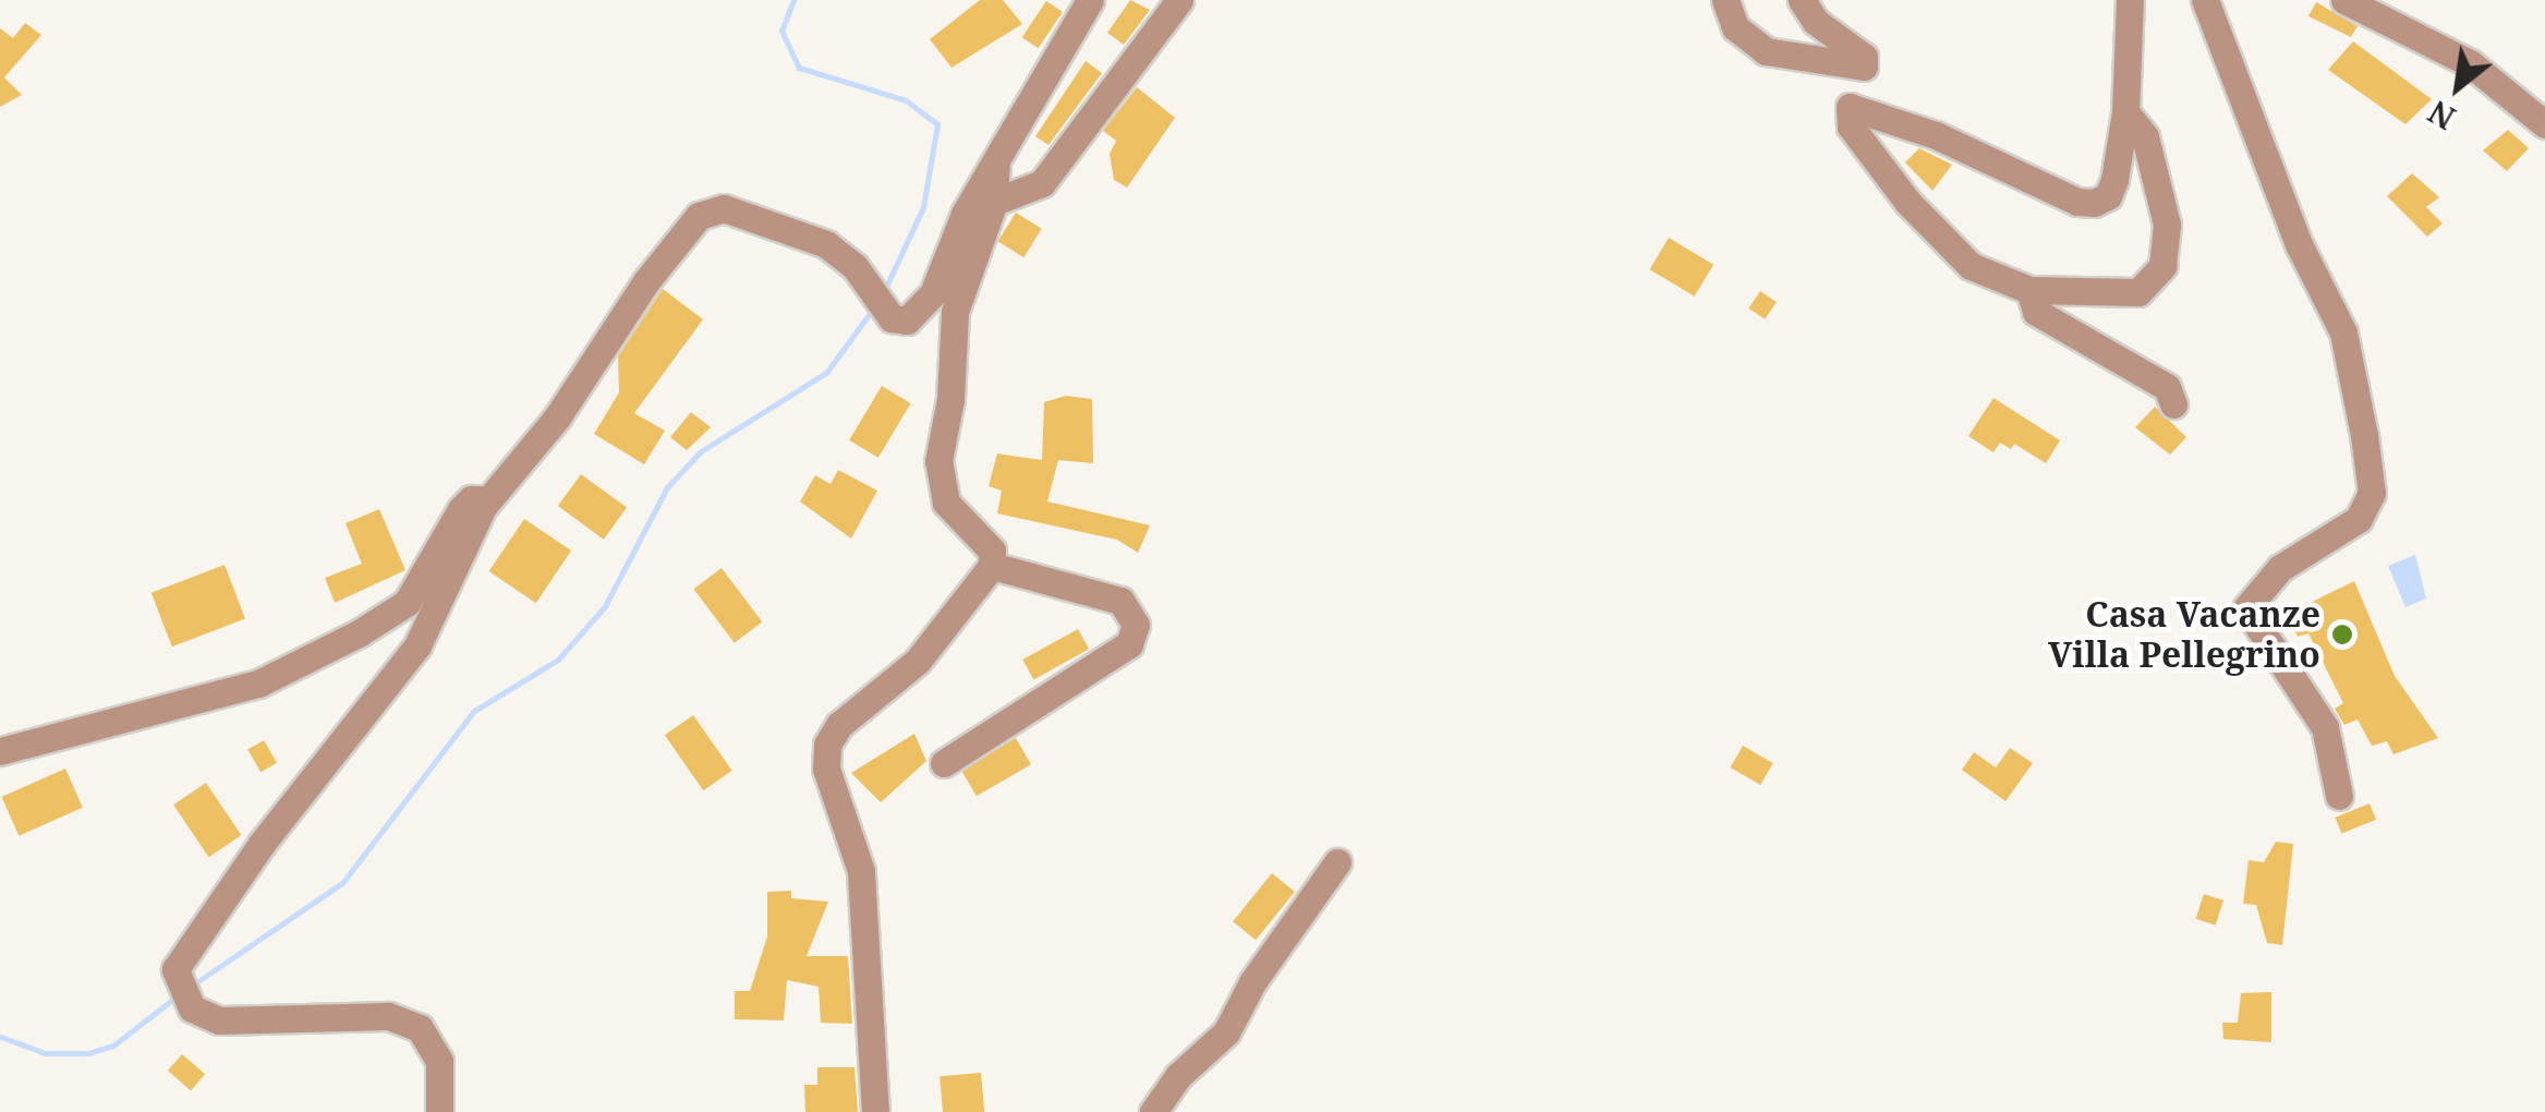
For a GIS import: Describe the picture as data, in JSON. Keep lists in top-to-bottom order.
{
  "places": ["Casa Vacanze Villa Pellegrino"],
  "north": "bottom left"
}
